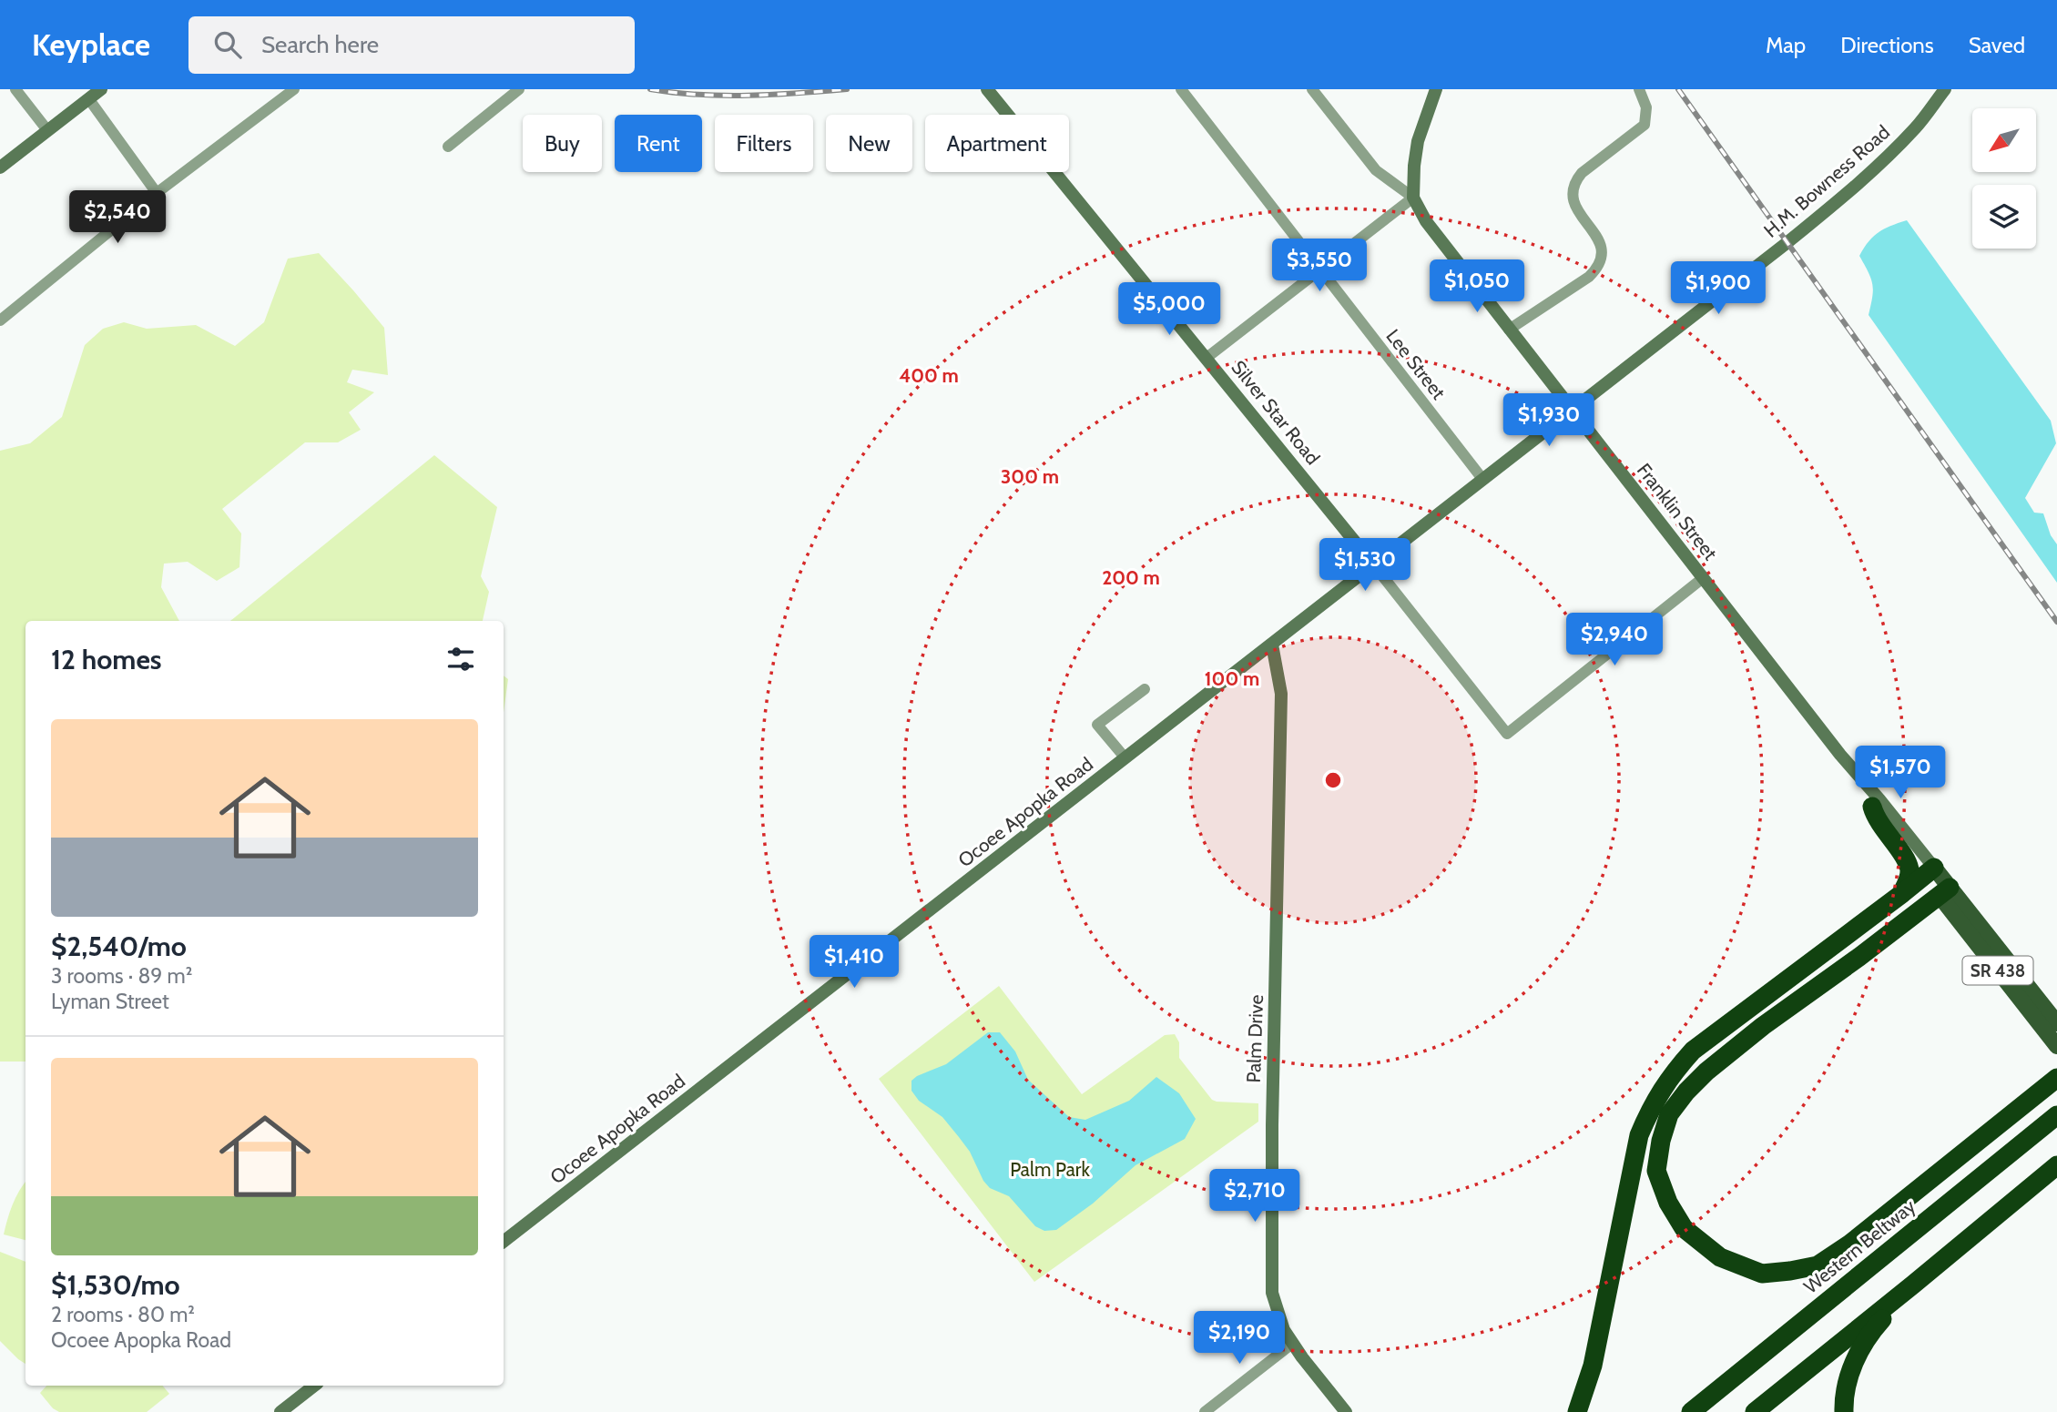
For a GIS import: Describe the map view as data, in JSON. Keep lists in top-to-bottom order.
{
  "streets": {
    "highway": ["Western Beltway"],
    "main road": [
      "H.M. Bowness Road",
      "Silver Star Road",
      "Franklin Street",
      "Ocoee Apopka Road",
      "SR 438",
      "Palm Drive"
    ],
    "street": ["Lee Street"]
  },
  "crossings": [
    ["H.M. Bowness Road", "Franklin Street"],
    ["H.M. Bowness Road", "Ocoee Apopka Road"],
    ["Lee Street", "Ocoee Apopka Road"],
    ["Silver Star Road", "Franklin Street"],
    ["Silver Star Road", "Ocoee Apopka Road"],
    ["Franklin Street", "Ocoee Apopka Road"],
    ["Ocoee Apopka Road", "Palm Drive"]
  ],
  "parks": ["Palm Park"],
  "north": "bottom left",
  "page": {
    "header": "Keyplace",
    "search": "Search here",
    "nav": ["Map", "Directions", "Saved"],
    "chip": [
      "Buy",
      "Rent",
      "Filters",
      "New",
      "Apartment"
    ],
    "price": [
      "$2,540",
      "$3,550",
      "$1,050",
      "$1,900",
      "$5,000",
      "$1,930",
      "$1,530",
      "$2,940",
      "$1,570",
      "$1,410",
      "$2,710",
      "$2,190"
    ],
    "heading": "12 homes",
    "list": [
      {
        "name": "$2,540/mo",
        "note": "3 rooms · 89 m² · Lyman Street"
      },
      {
        "name": "$1,530/mo",
        "note": "2 rooms · 80 m² · Ocoee Apopka Road"
      }
    ]
  },
  "rings": [
    "400 m",
    "300 m",
    "200 m",
    "100 m"
  ]
}
